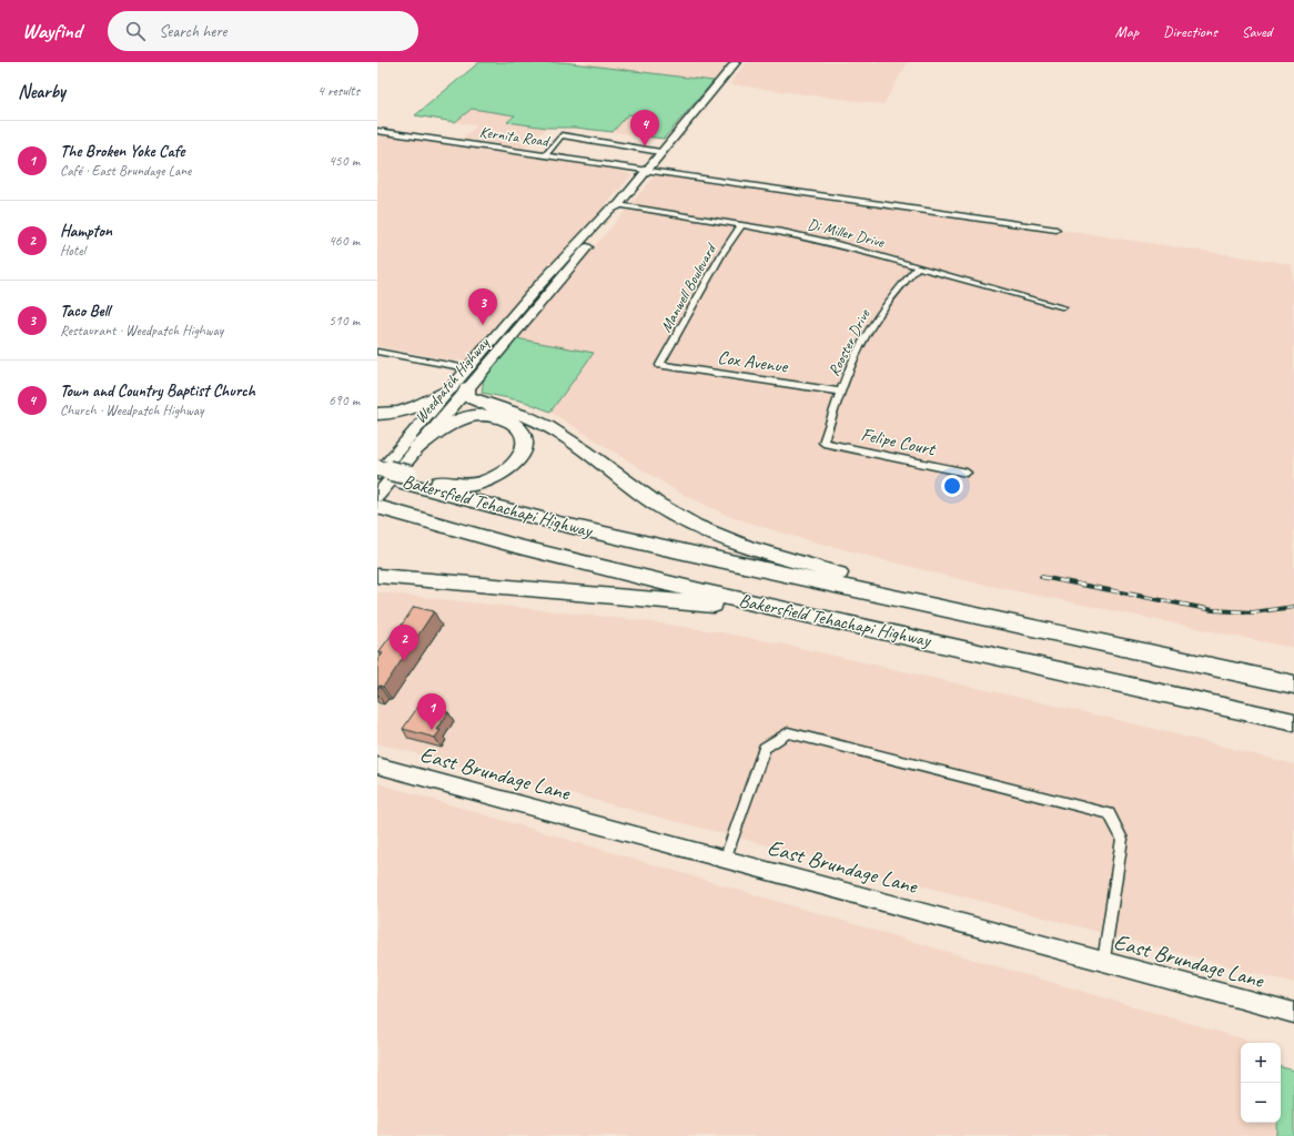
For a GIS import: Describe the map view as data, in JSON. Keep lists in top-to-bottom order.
{
  "streets": {
    "highway": ["Bakersfield Tehachapi Highway"],
    "main road": ["Weedpatch Highway", "East Brundage Lane"],
    "street": [
      "Kernita Road",
      "Di Miller Drive",
      "Manwell Boulevard",
      "Rooster Drive",
      "Cox Avenue",
      "Felipe Court"
    ]
  },
  "crossings": [
    ["Kernita Road", "Weedpatch Highway"],
    ["Di Miller Drive", "Manwell Boulevard"],
    ["Di Miller Drive", "Rooster Drive"],
    ["Di Miller Drive", "Weedpatch Highway"],
    ["Manwell Boulevard", "Cox Avenue"],
    ["Rooster Drive", "Cox Avenue"],
    ["Rooster Drive", "Felipe Court"],
    ["Weedpatch Highway", "Bakersfield Tehachapi Highway"]
  ],
  "page": {
    "header": "Wayfind",
    "search": "Search here",
    "nav": ["Map", "Directions", "Saved"],
    "heading": ["Nearby", "4 results"],
    "pins": [
      "4",
      "3",
      "2",
      "1"
    ],
    "list": [
      {
        "mark": "1",
        "name": "The Broken Yoke Cafe",
        "note": "Café · East Brundage Lane",
        "value": "450 m"
      },
      {
        "mark": "2",
        "name": "Hampton",
        "note": "Hotel",
        "value": "460 m"
      },
      {
        "mark": "3",
        "name": "Taco Bell",
        "note": "Restaurant · Weedpatch Highway",
        "value": "510 m"
      },
      {
        "mark": "4",
        "name": "Town and Country Baptist Church",
        "note": "Church · Weedpatch Highway",
        "value": "690 m"
      }
    ],
    "map_buttons": ["+", "−"]
  }
}
